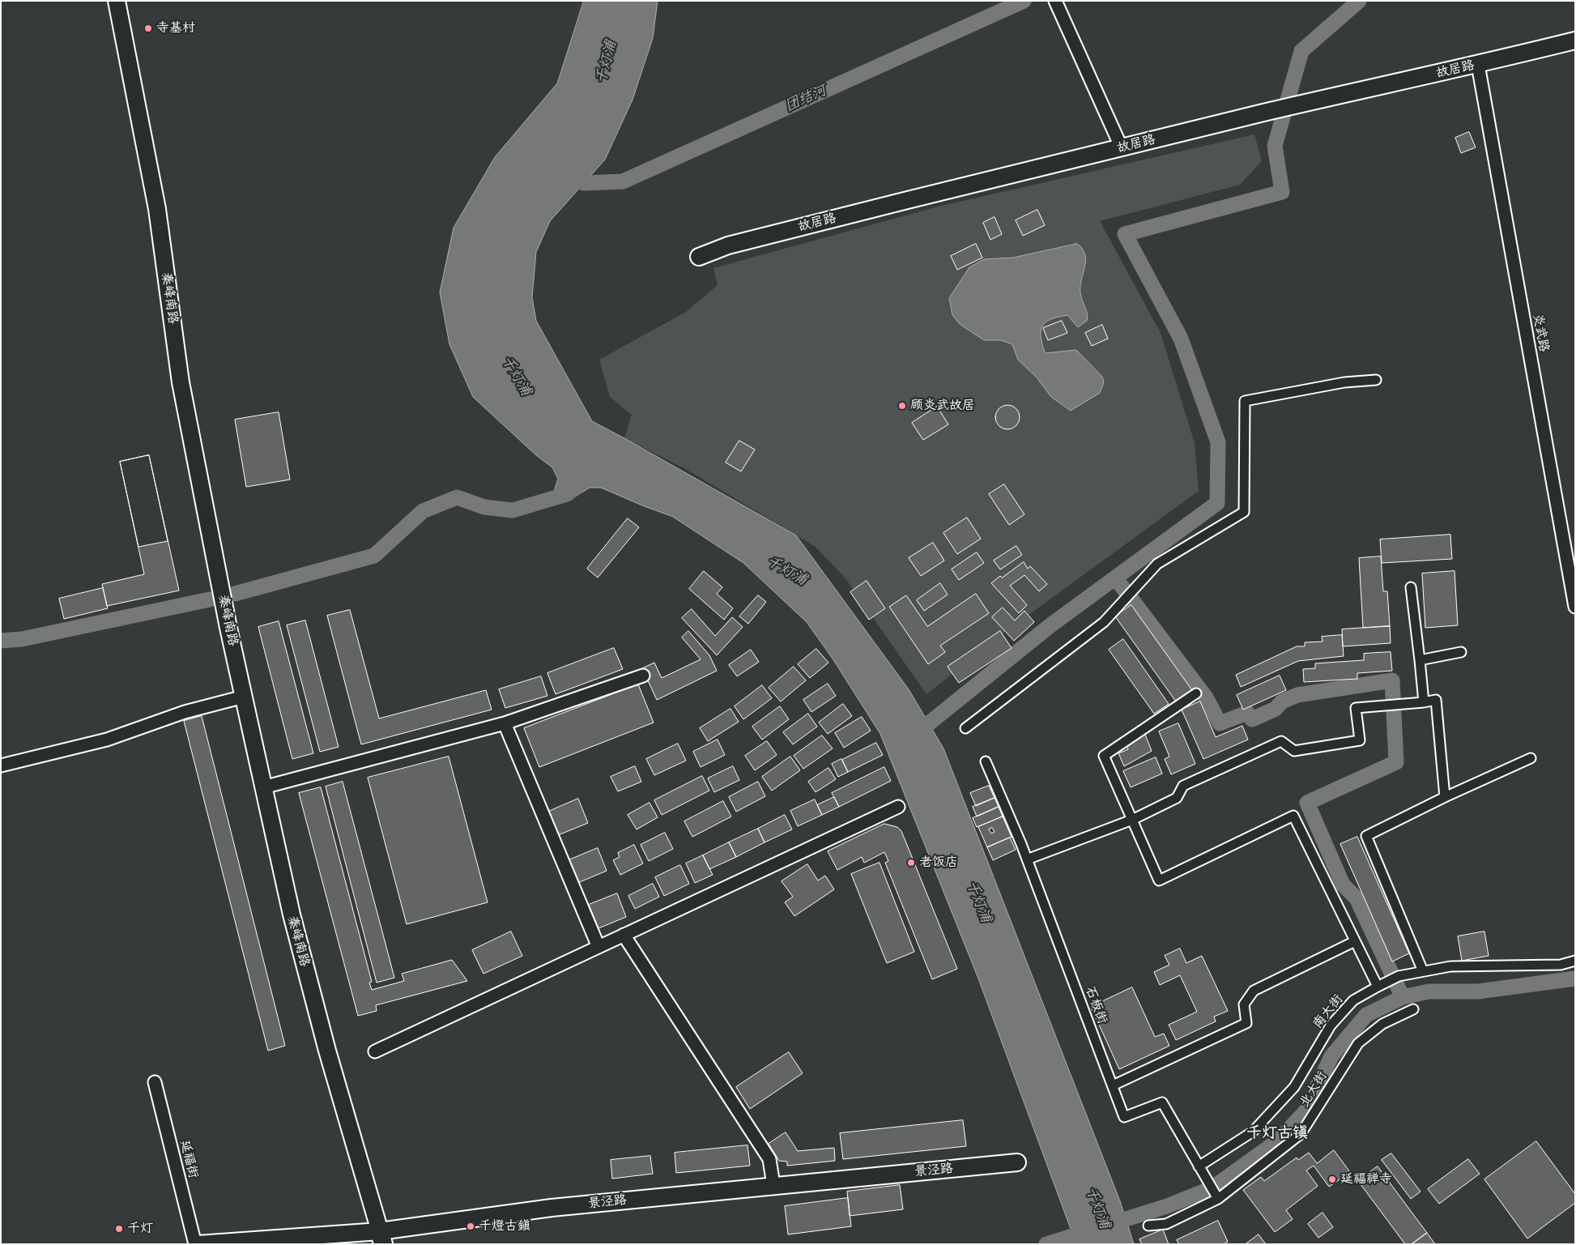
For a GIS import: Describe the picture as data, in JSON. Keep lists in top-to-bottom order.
{
  "streets": {
    "street": [
      "故居路",
      "秦峰南路",
      "炎武路",
      "石板街",
      "南大街",
      "北大街",
      "延福街",
      "景泾路"
    ]
  },
  "crossings": [
    ["故居路", "炎武路"],
    ["秦峰南路", "景泾路"],
    ["石板街", "南大街"],
    ["石板街", "北大街"],
    ["延福街", "景泾路"]
  ],
  "districts": ["千灯古镇"],
  "water": ["千灯浦", "团结河"],
  "places": [
    "寺基村",
    "顾炎武故居",
    "老饭店",
    "延福禅寺",
    "千燈古鎮",
    "千灯"
  ]
}
